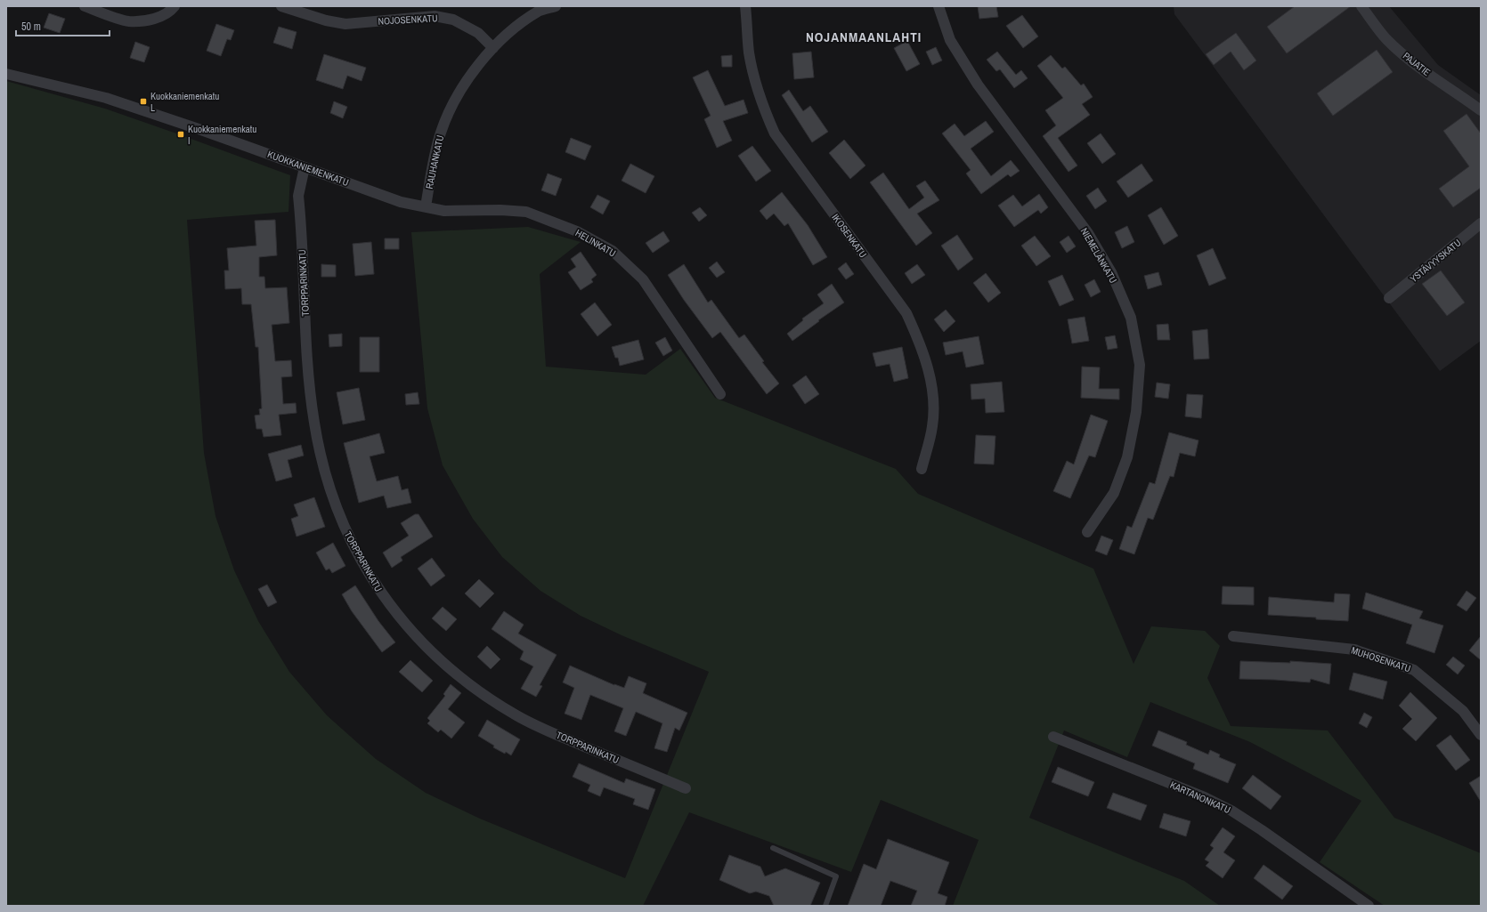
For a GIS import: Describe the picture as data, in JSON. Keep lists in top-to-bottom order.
{
  "streets": {
    "street": [
      "NOJOSENKATU",
      "PAJATIE",
      "RAUHANKATU",
      "KUOKKANIEMENKATU",
      "IKOSENKATU",
      "HELINKATU",
      "NIEMELÄNKATU",
      "YSTÄVYYSKATU",
      "TORPPARINKATU",
      "MUHOSENKATU",
      "KARTANONKATU"
    ]
  },
  "crossings": [
    ["NOJOSENKATU", "RAUHANKATU"],
    ["RAUHANKATU", "KUOKKANIEMENKATU"],
    ["RAUHANKATU", "HELINKATU"],
    ["KUOKKANIEMENKATU", "HELINKATU"],
    ["KUOKKANIEMENKATU", "TORPPARINKATU"]
  ],
  "districts": ["NOJANMAANLAHTI"],
  "places": {
    "transit": ["Kuokkaniemenkatu L", "Kuokkaniemenkatu I"]
  },
  "scale_bar": "50 m"
}
